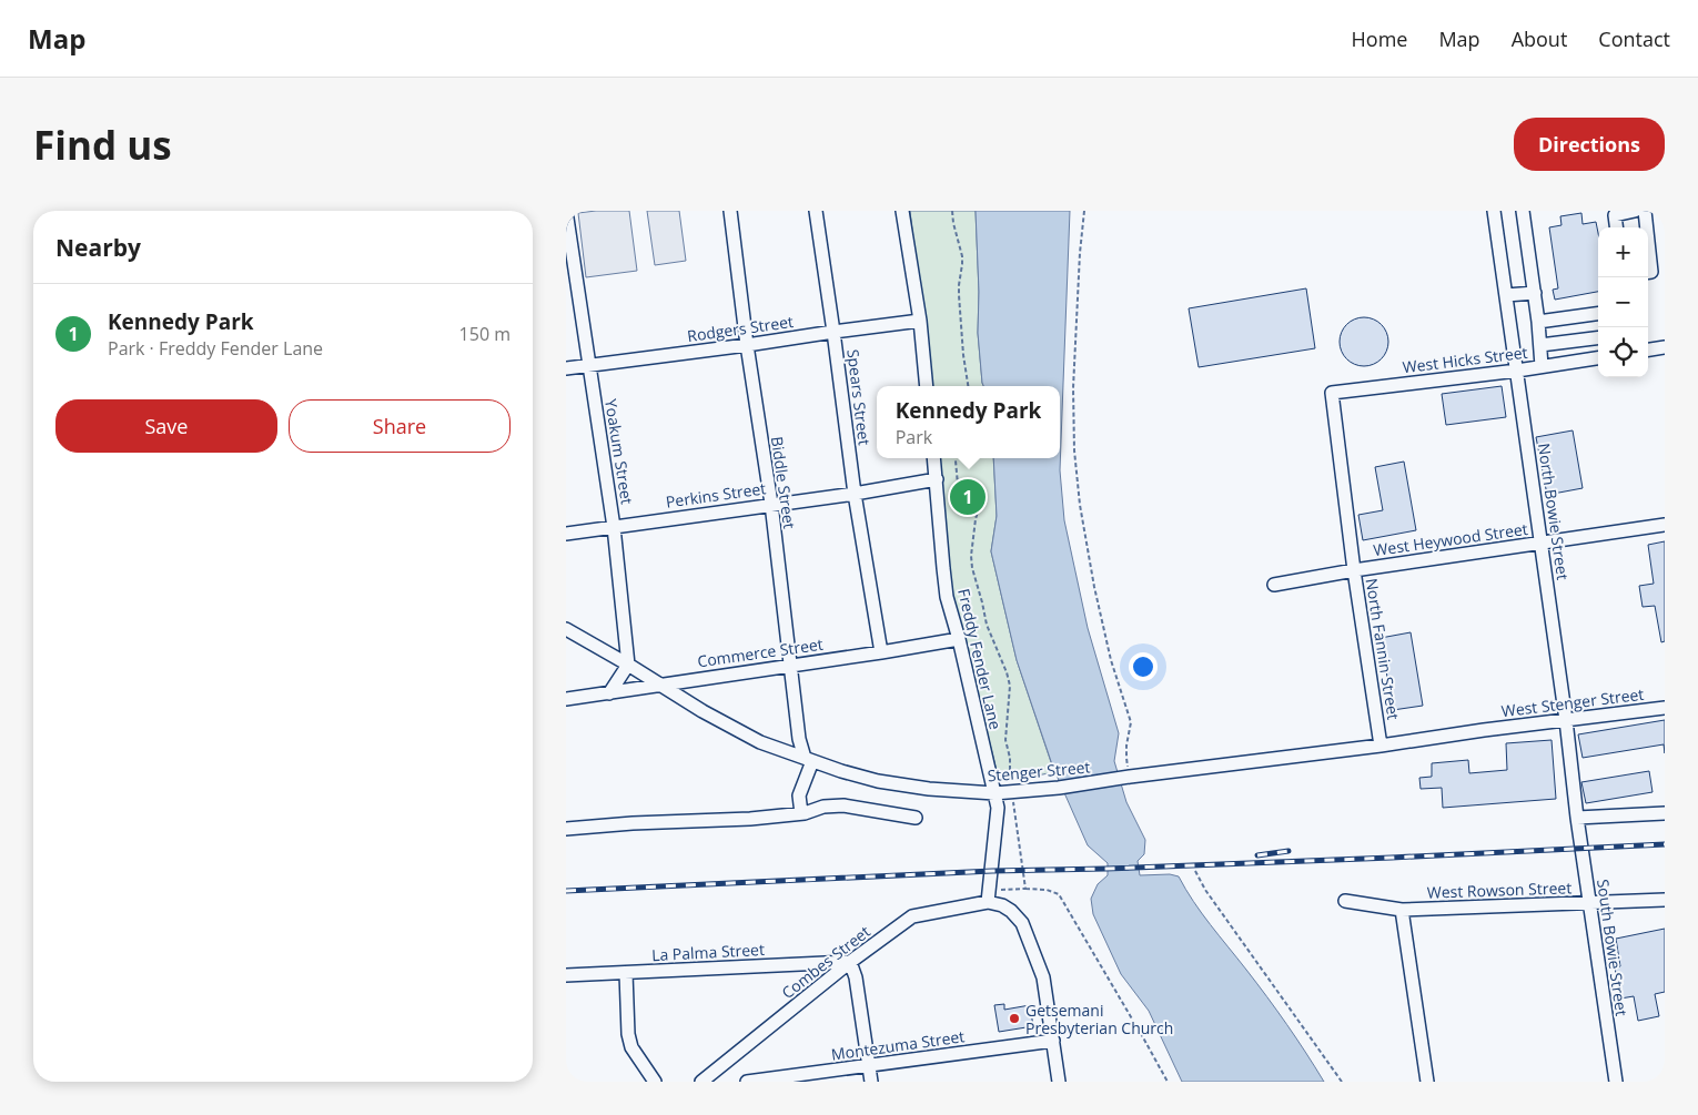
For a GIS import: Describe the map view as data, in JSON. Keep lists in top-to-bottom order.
{
  "streets": {
    "street": [
      "Rodgers Street",
      "West Hicks Street",
      "Spears Street",
      "Yoakum Street",
      "Biddle Street",
      "Perkins Street",
      "North Bowie Street",
      "West Heywood Street",
      "North Fannin Street",
      "Commerce Street",
      "Freddy Fender Lane",
      "West Stenger Street",
      "Stenger Street",
      "West Rowson Street",
      "South Bowie Street",
      "La Palma Street",
      "Combes Street",
      "Montezuma Street"
    ]
  },
  "crossings": [
    ["Rodgers Street", "Spears Street"],
    ["Rodgers Street", "Yoakum Street"],
    ["Rodgers Street", "Biddle Street"],
    ["West Hicks Street", "North Bowie Street"],
    ["West Hicks Street", "North Fannin Street"],
    ["Spears Street", "Perkins Street"],
    ["Spears Street", "Commerce Street"],
    ["Yoakum Street", "Perkins Street"],
    ["Yoakum Street", "Stenger Street"],
    ["Biddle Street", "Perkins Street"],
    ["Biddle Street", "Commerce Street"],
    ["Biddle Street", "Stenger Street"],
    ["Perkins Street", "Freddy Fender Lane"],
    ["North Bowie Street", "West Heywood Street"],
    ["North Bowie Street", "West Stenger Street"],
    ["North Bowie Street", "South Bowie Street"],
    ["West Heywood Street", "North Fannin Street"],
    ["North Fannin Street", "Stenger Street"],
    ["Commerce Street", "Freddy Fender Lane"],
    ["Commerce Street", "Stenger Street"],
    ["Freddy Fender Lane", "Stenger Street"],
    ["Freddy Fender Lane", "Combes Street"],
    ["West Stenger Street", "Stenger Street"],
    ["West Rowson Street", "South Bowie Street"],
    ["La Palma Street", "Combes Street"]
  ],
  "places": ["Getsemani Presbyterian Church"],
  "page": {
    "header": "Map",
    "nav": [
      "Home",
      "Map",
      "About",
      "Contact"
    ],
    "buttons": [
      "Directions",
      ["Save", "Share"]
    ],
    "title": "Find us",
    "heading": "Nearby",
    "map_buttons": ["+", "−"],
    "list": [
      {
        "mark": "1",
        "name": "Kennedy Park",
        "note": "Park · Freddy Fender Lane",
        "value": "150 m"
      }
    ],
    "popup": ["Kennedy Park", "Park"],
    "pins": "1"
  }
}
